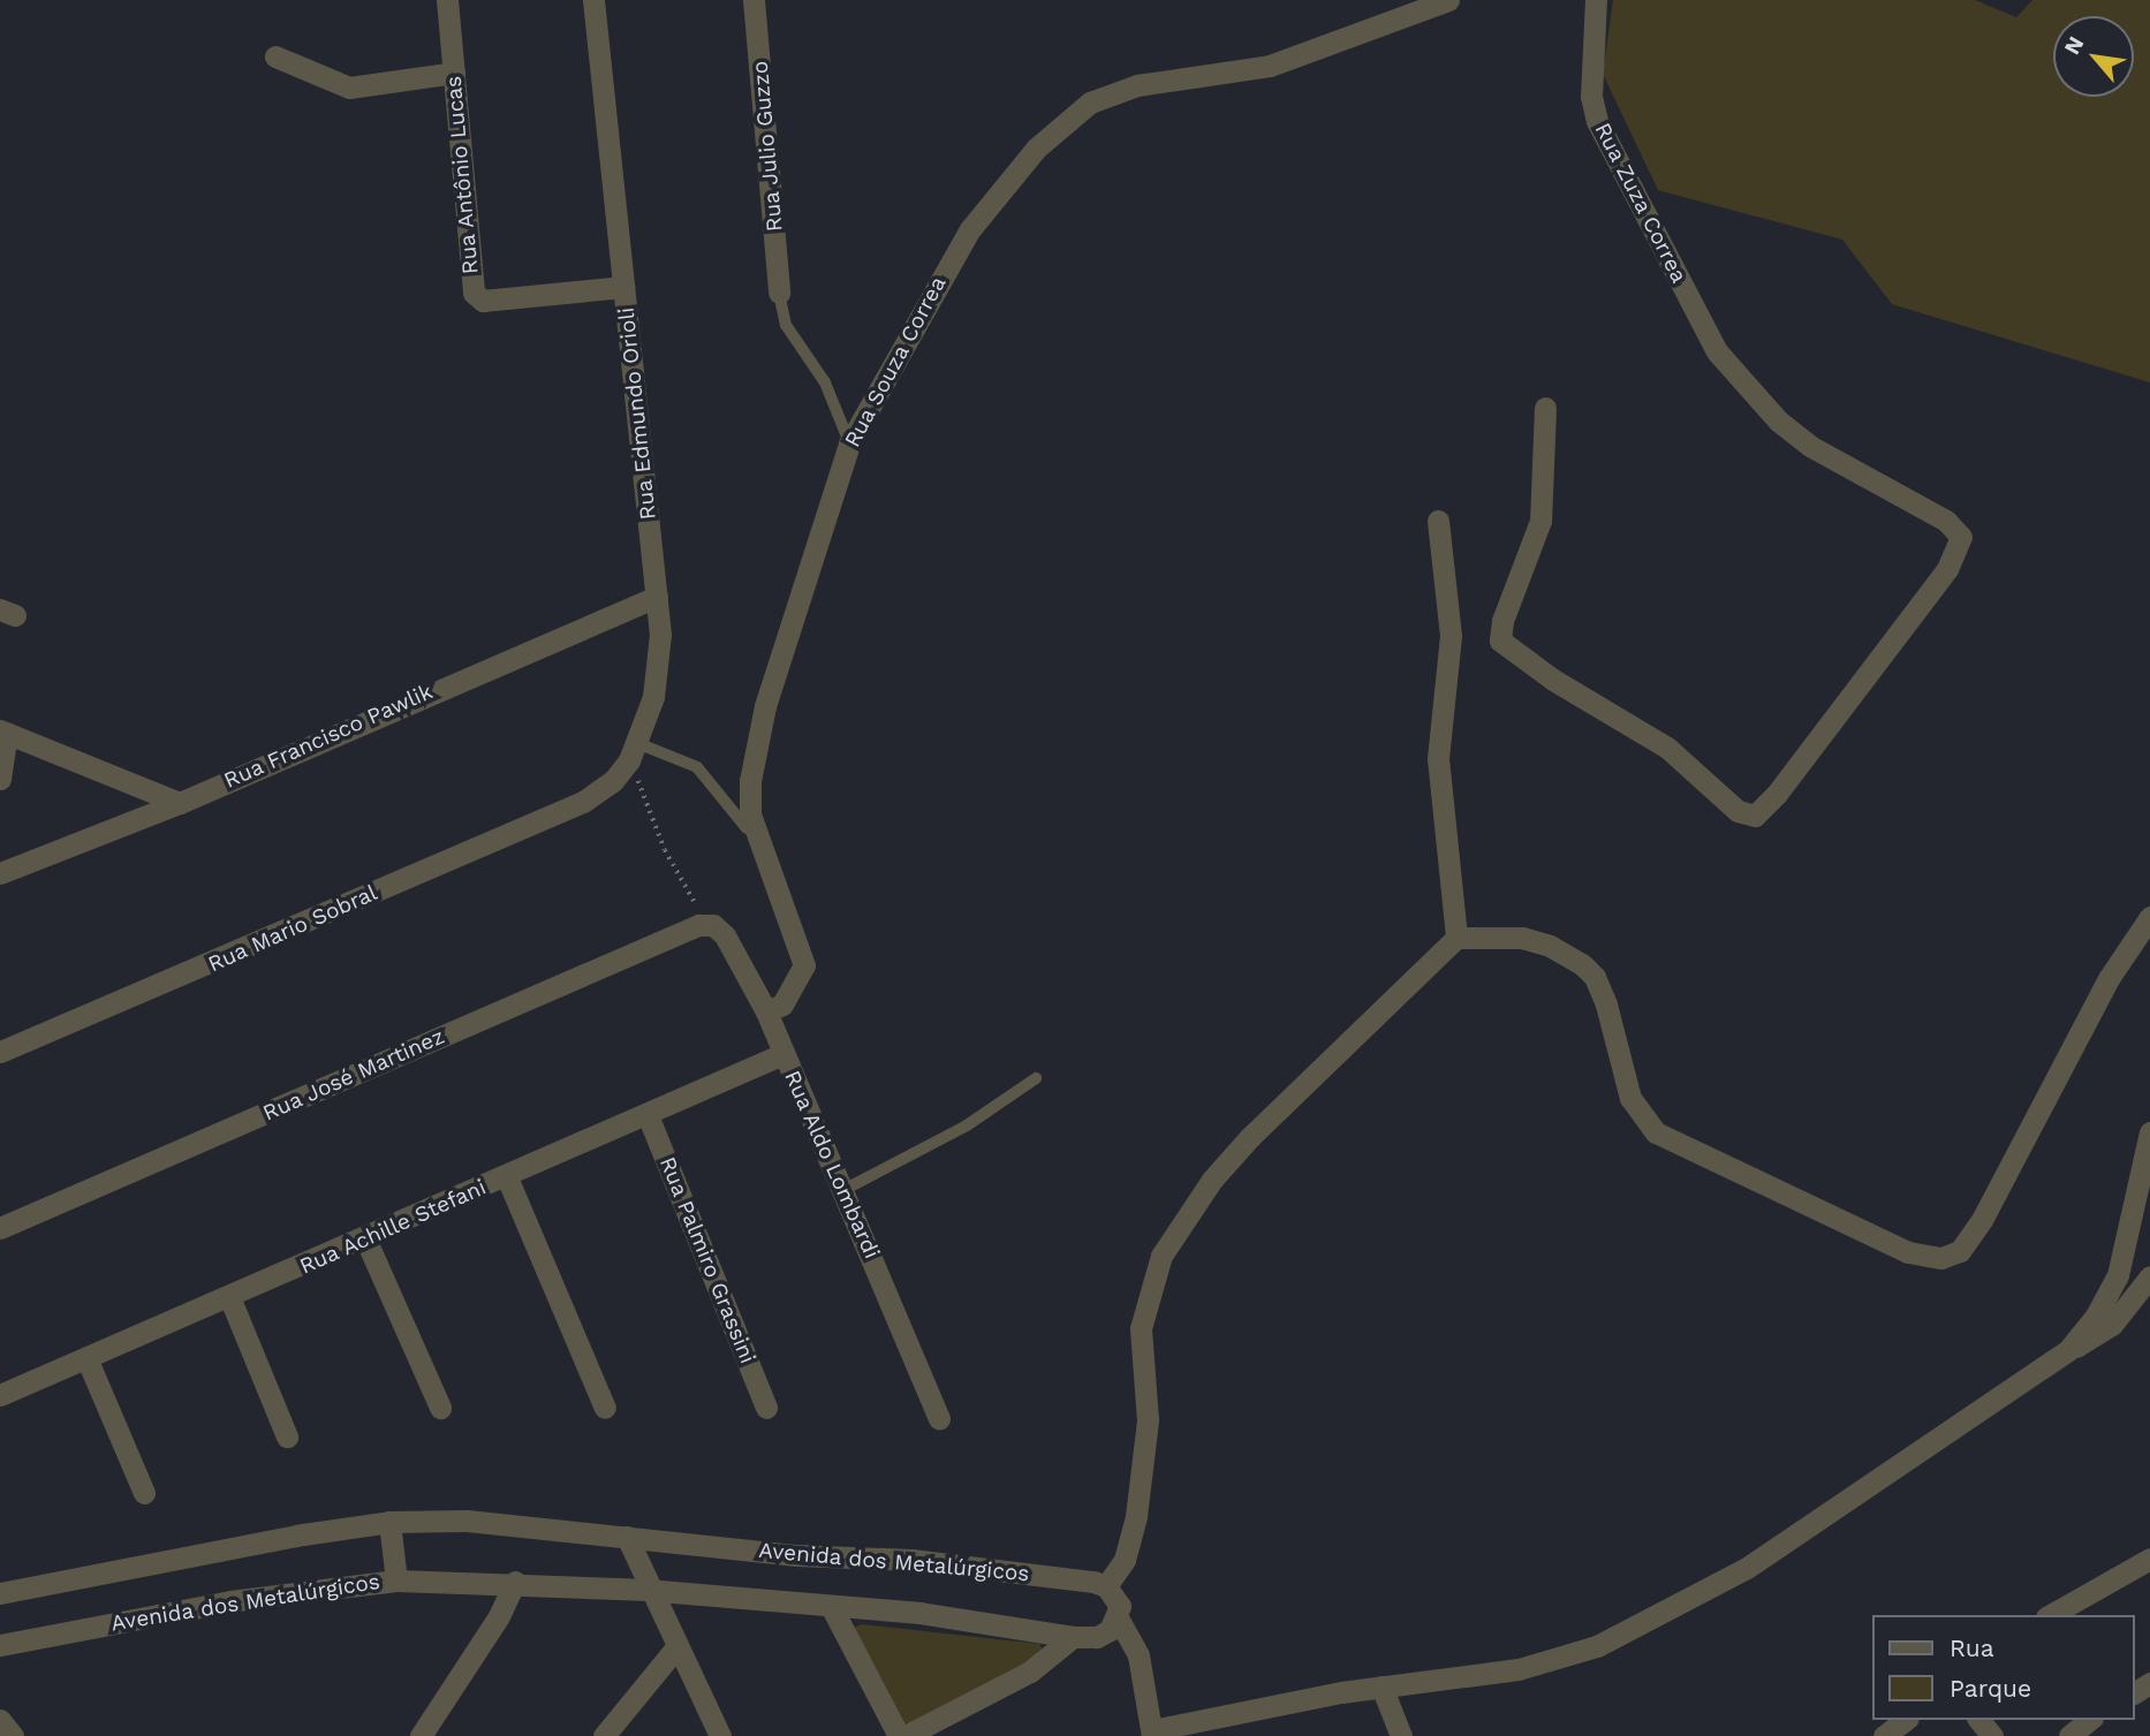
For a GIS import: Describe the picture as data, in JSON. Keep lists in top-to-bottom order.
{
  "streets": {
    "street": [
      "Rua Julio Guzzo",
      "Rua Antônio Lucas",
      "Rua Zuza Correa",
      "Rua Souza Correa",
      "Rua Edmundo Orioli",
      "Rua Francisco Pawlik",
      "Rua Mario Sobral",
      "Rua José Martinez",
      "Rua Aldo Lombardi",
      "Rua Achille Stefani",
      "Rua Palmiro Grassini",
      "Avenida dos Metalúrgicos"
    ]
  },
  "crossings": [
    ["Rua Antônio Lucas", "Rua Edmundo Orioli"],
    ["Rua Souza Correa", "Rua Aldo Lombardi"],
    ["Rua Edmundo Orioli", "Rua Francisco Pawlik"],
    ["Rua Edmundo Orioli", "Rua Mario Sobral"],
    ["Rua José Martinez", "Rua Aldo Lombardi"],
    ["Rua Aldo Lombardi", "Rua Achille Stefani"],
    ["Rua Achille Stefani", "Rua Palmiro Grassini"]
  ],
  "legend": ["Rua", "Parque"],
  "north": "top left"
}
